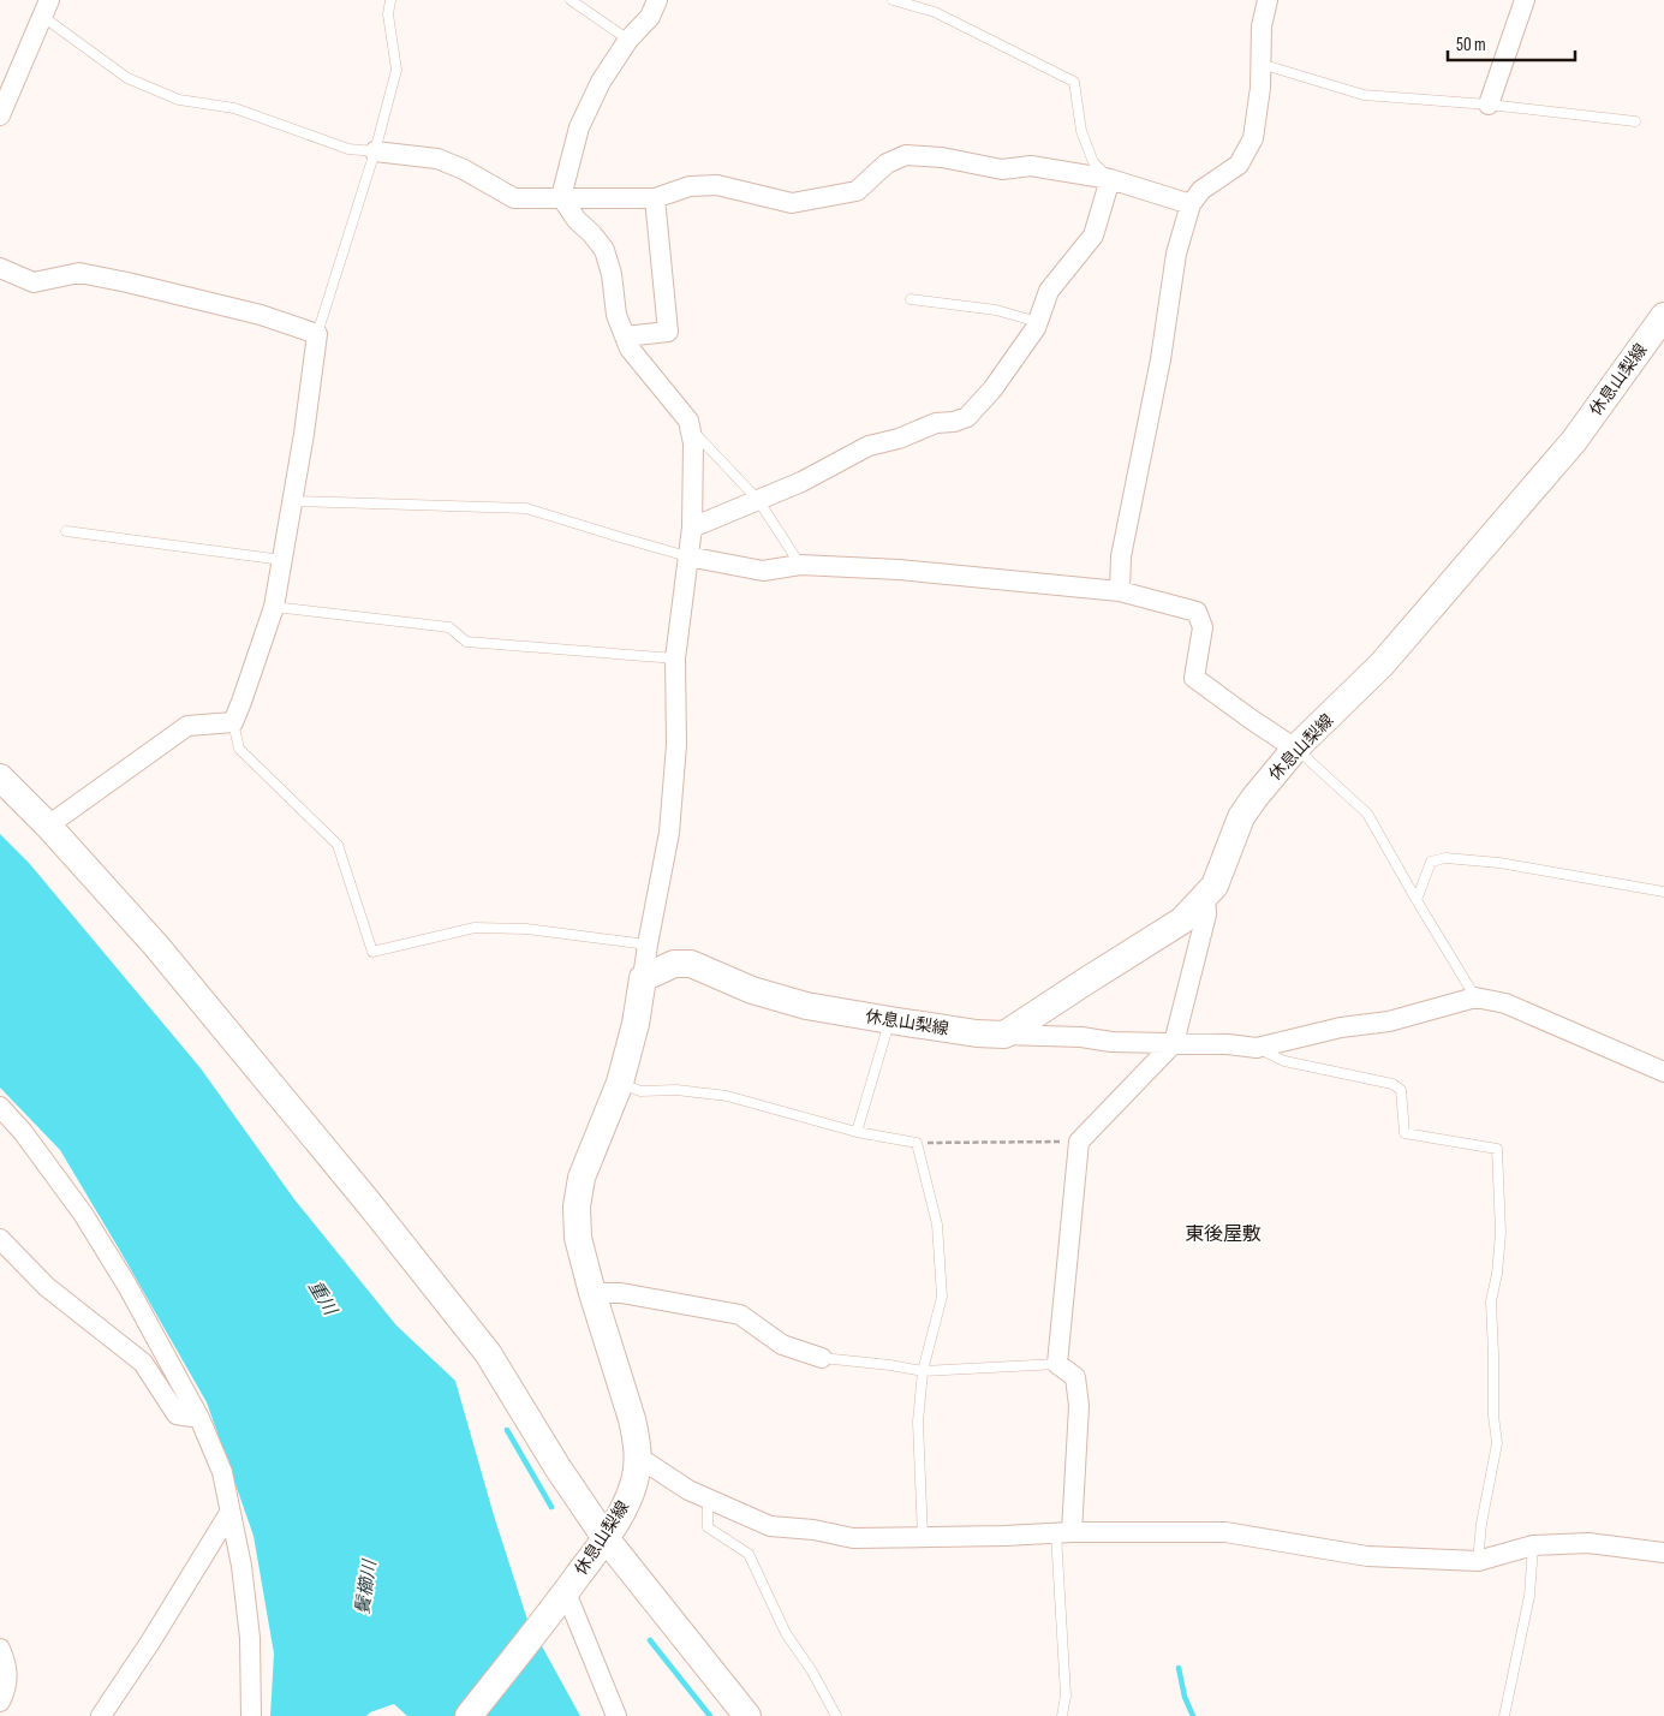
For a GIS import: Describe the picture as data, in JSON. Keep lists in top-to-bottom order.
{
  "streets": {
    "main road": ["休息山梨線"]
  },
  "districts": ["東後屋敷"],
  "water": ["重川", "鬢櫛川"],
  "scale_bar": "50 m"
}
